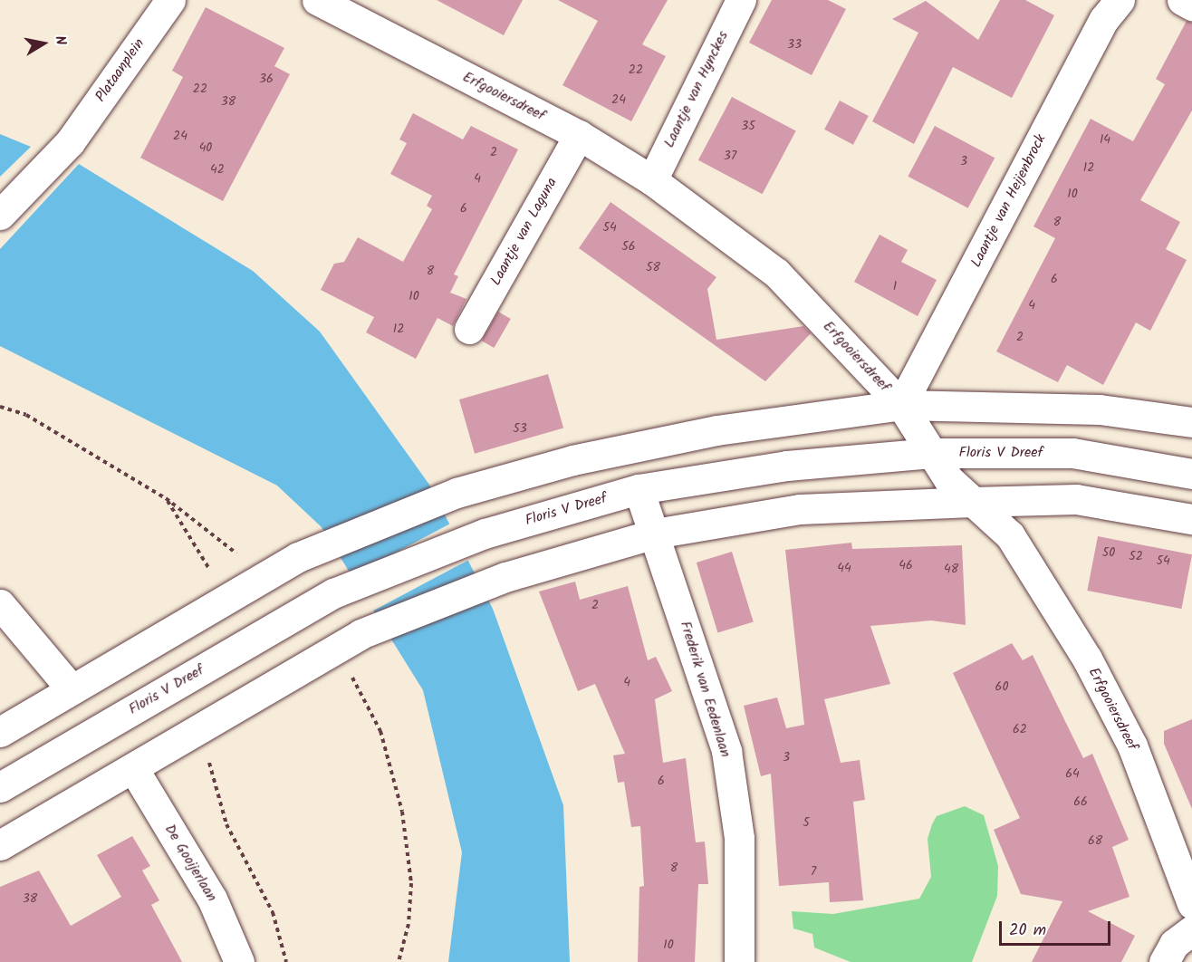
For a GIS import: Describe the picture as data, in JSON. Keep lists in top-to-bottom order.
{
  "streets": {
    "street": [
      "Plataanplein",
      "Laantje van Hynckes",
      "Erfgooiersdreef",
      "Laantje van Heijenbrock",
      "Laantje van Laguna",
      "Floris V Dreef",
      "Frederik van Eedenlaan",
      "De Gooijerlaan"
    ]
  },
  "crossings": [
    ["Laantje van Hynckes", "Erfgooiersdreef"],
    ["Erfgooiersdreef", "Laantje van Heijenbrock"],
    ["Erfgooiersdreef", "Laantje van Laguna"],
    ["Erfgooiersdreef", "Floris V Dreef"],
    ["Floris V Dreef", "Frederik van Eedenlaan"]
  ],
  "house_numbers": [
    "33",
    "22",
    "36",
    "22",
    "24",
    "38",
    "35",
    "24",
    "14",
    "40",
    "2",
    "37",
    "3",
    "12",
    "42",
    "4",
    "10",
    "6",
    "8",
    "54",
    "56",
    "58",
    "8",
    "6",
    "1",
    "10",
    "4",
    "12",
    "2",
    "53",
    "50",
    "52",
    "54",
    "46",
    "44",
    "48",
    "2",
    "4",
    "60",
    "62",
    "3",
    "64",
    "6",
    "66",
    "5",
    "68",
    "8",
    "7",
    "38",
    "10"
  ],
  "scale_bar": "20 m",
  "north": "right"
}
